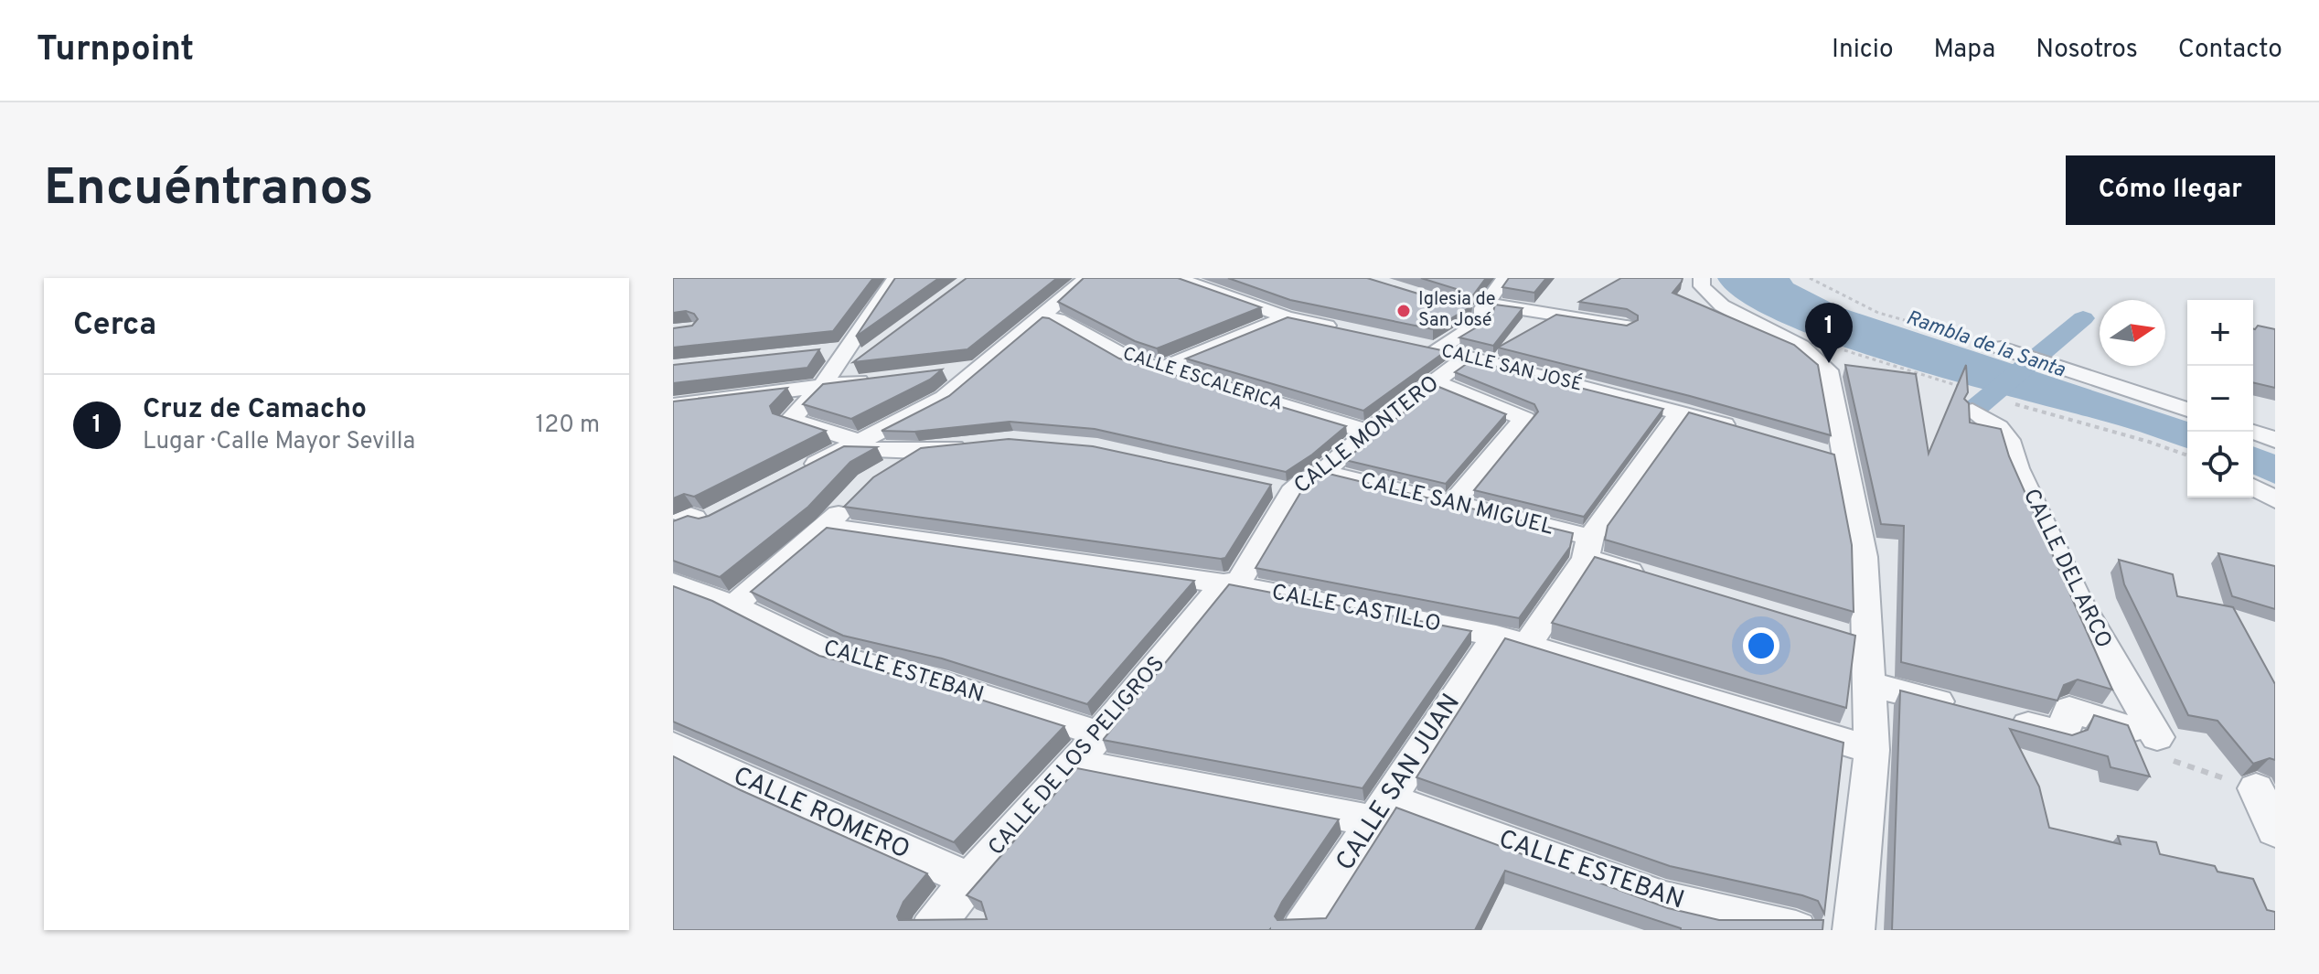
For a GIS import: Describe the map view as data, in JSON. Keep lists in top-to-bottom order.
{
  "streets": {
    "street": [
      "CALLE SAN JOSÉ",
      "CALLE ESCALERICA",
      "CALLE MONTERO",
      "CALLE SAN MIGUEL",
      "CALLE DEL ARCO",
      "CALLE CASTILLO",
      "CALLE ESTEBAN",
      "CALLE DE LOS PELIGROS",
      "CALLE SAN JUAN",
      "CALLE ROMERO"
    ]
  },
  "crossings": [
    ["CALLE SAN JOSÉ", "CALLE MONTERO"],
    ["CALLE SAN JOSÉ", "CALLE SAN JUAN"],
    ["CALLE ESCALERICA", "CALLE MONTERO"],
    ["CALLE MONTERO", "CALLE SAN MIGUEL"],
    ["CALLE MONTERO", "CALLE CASTILLO"],
    ["CALLE MONTERO", "CALLE DE LOS PELIGROS"],
    ["CALLE SAN MIGUEL", "CALLE SAN JUAN"],
    ["CALLE CASTILLO", "CALLE DE LOS PELIGROS"],
    ["CALLE CASTILLO", "CALLE SAN JUAN"],
    ["CALLE ESTEBAN", "CALLE DE LOS PELIGROS"],
    ["CALLE ESTEBAN", "CALLE SAN JUAN"],
    ["CALLE DE LOS PELIGROS", "CALLE ROMERO"]
  ],
  "water": ["Rambla de la Santa"],
  "places": ["Iglesia de San José"],
  "north": "right",
  "page": {
    "header": "Turnpoint",
    "nav": [
      "Inicio",
      "Mapa",
      "Nosotros",
      "Contacto"
    ],
    "buttons": "Cómo llegar",
    "title": "Encuéntranos",
    "heading": "Cerca",
    "map_buttons": ["+", "−"],
    "pins": "1",
    "list": [
      {
        "mark": "1",
        "name": "Cruz de Camacho",
        "note": "Lugar · Calle Mayor Sevilla",
        "value": "120 m"
      }
    ]
  }
}
